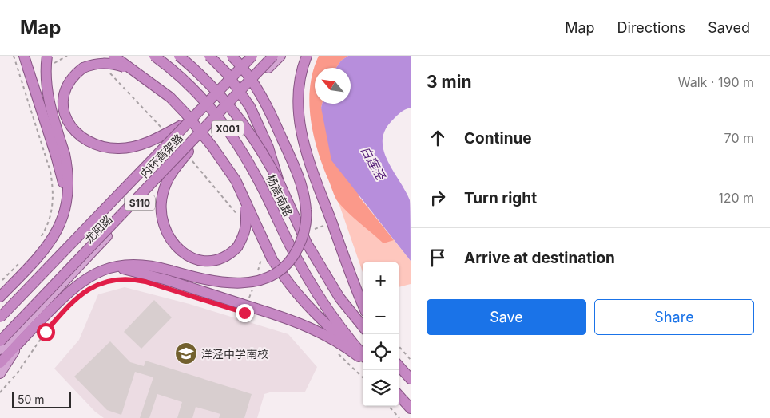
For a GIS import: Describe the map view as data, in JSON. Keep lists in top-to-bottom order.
{
  "streets": {
    "highway": ["X001", "内环高架路", "杨高南路"],
    "main road": ["S110", "龙阳路"]
  },
  "water": ["白莲泾"],
  "places": {
    "school or university": ["洋泾中学南校"]
  },
  "scale_bar": "50 m",
  "north": "top left",
  "page": {
    "header": "Map",
    "nav": ["Map", "Directions", "Saved"],
    "heading": ["3 min", "Walk · 190 m"],
    "list": [
      ["Continue", "70 m"],
      ["Turn right", "120 m"],
      "Arrive at destination"
    ],
    "map_buttons": ["+", "−"],
    "buttons": ["Save", "Share"],
    "scale": "50 m"
  }
}
